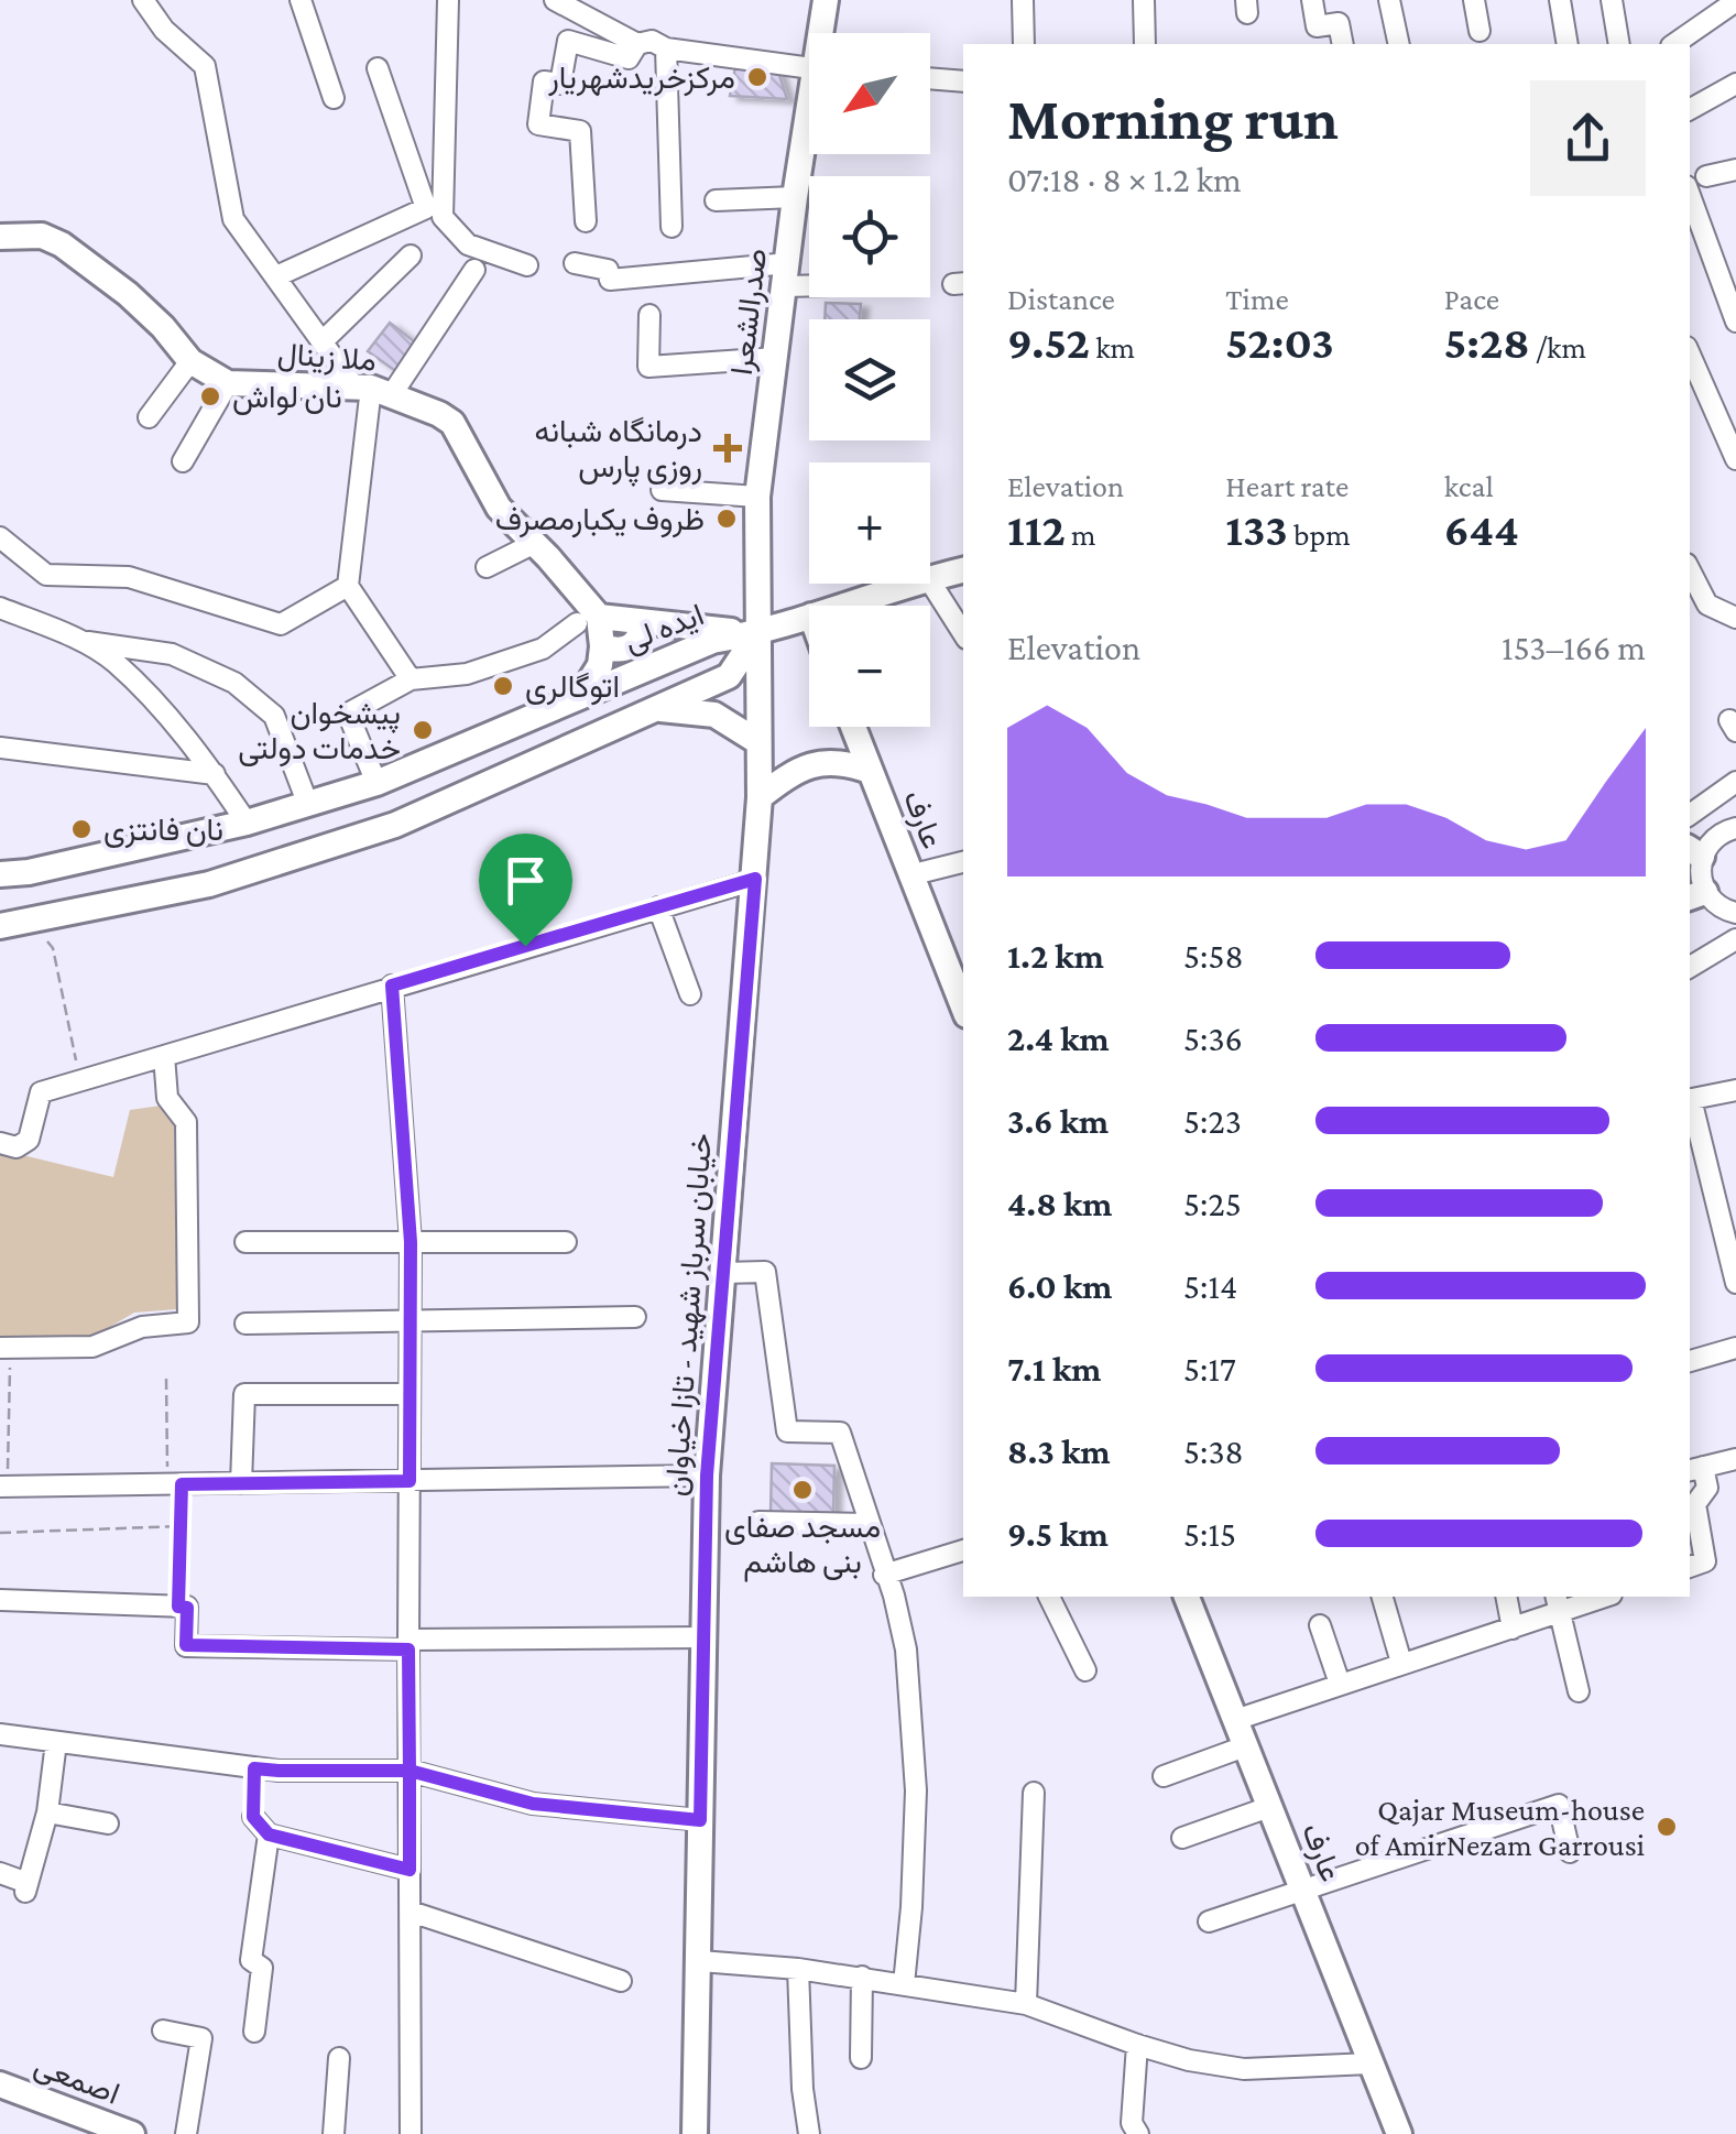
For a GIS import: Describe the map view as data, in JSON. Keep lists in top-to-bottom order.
{
  "streets": {
    "main road": [
      "صدرالشعرا",
      "ملا زینال",
      "ایده لى",
      "عارف",
      "خیابان سرباز شهید - تازا خیاوان",
      "اصمعی"
    ]
  },
  "crossings": [
    ["صدرالشعرا", "ایده لى"],
    ["صدرالشعرا", "خیابان سرباز شهید - تازا خیاوان"],
    ["ایده لى", "خیابان سرباز شهید - تازا خیاوان"]
  ],
  "places": {
    "other": [
      "مرکزخریدشهریار",
      "نان لواش",
      "ظروف یکبارمصرف",
      "اتوگالری",
      "پیشخوان خدمات دولتی",
      "نان فانتزی",
      "مسجد صفای بنی هاشم",
      "Qajar Museum-house of AmirNezam Garrousi"
    ],
    "health": ["درمانگاه شبانه روزی پارس"]
  },
  "north": "bottom left",
  "page": {
    "map_buttons": ["+", "−"],
    "heading": ["Morning run", "07:18 · 8 × 1.2 km"],
    "stats": [
      ["Distance", "9.52 km"],
      ["Time", "52:03"],
      ["Pace", "5:28 /km"],
      ["Elevation", "112 m"],
      ["Heart rate", "133 bpm"],
      ["kcal", "644"]
    ],
    "chart": ["Elevation", "153–166 m"],
    "list": [
      {
        "name": "1.2 km",
        "note": "5:58"
      },
      {
        "name": "2.4 km",
        "note": "5:36"
      },
      {
        "name": "3.6 km",
        "note": "5:23"
      },
      {
        "name": "4.8 km",
        "note": "5:25"
      },
      {
        "name": "6.0 km",
        "note": "5:14"
      },
      {
        "name": "7.1 km",
        "note": "5:17"
      },
      {
        "name": "8.3 km",
        "note": "5:38"
      },
      {
        "name": "9.5 km",
        "note": "5:15"
      }
    ]
  }
}
